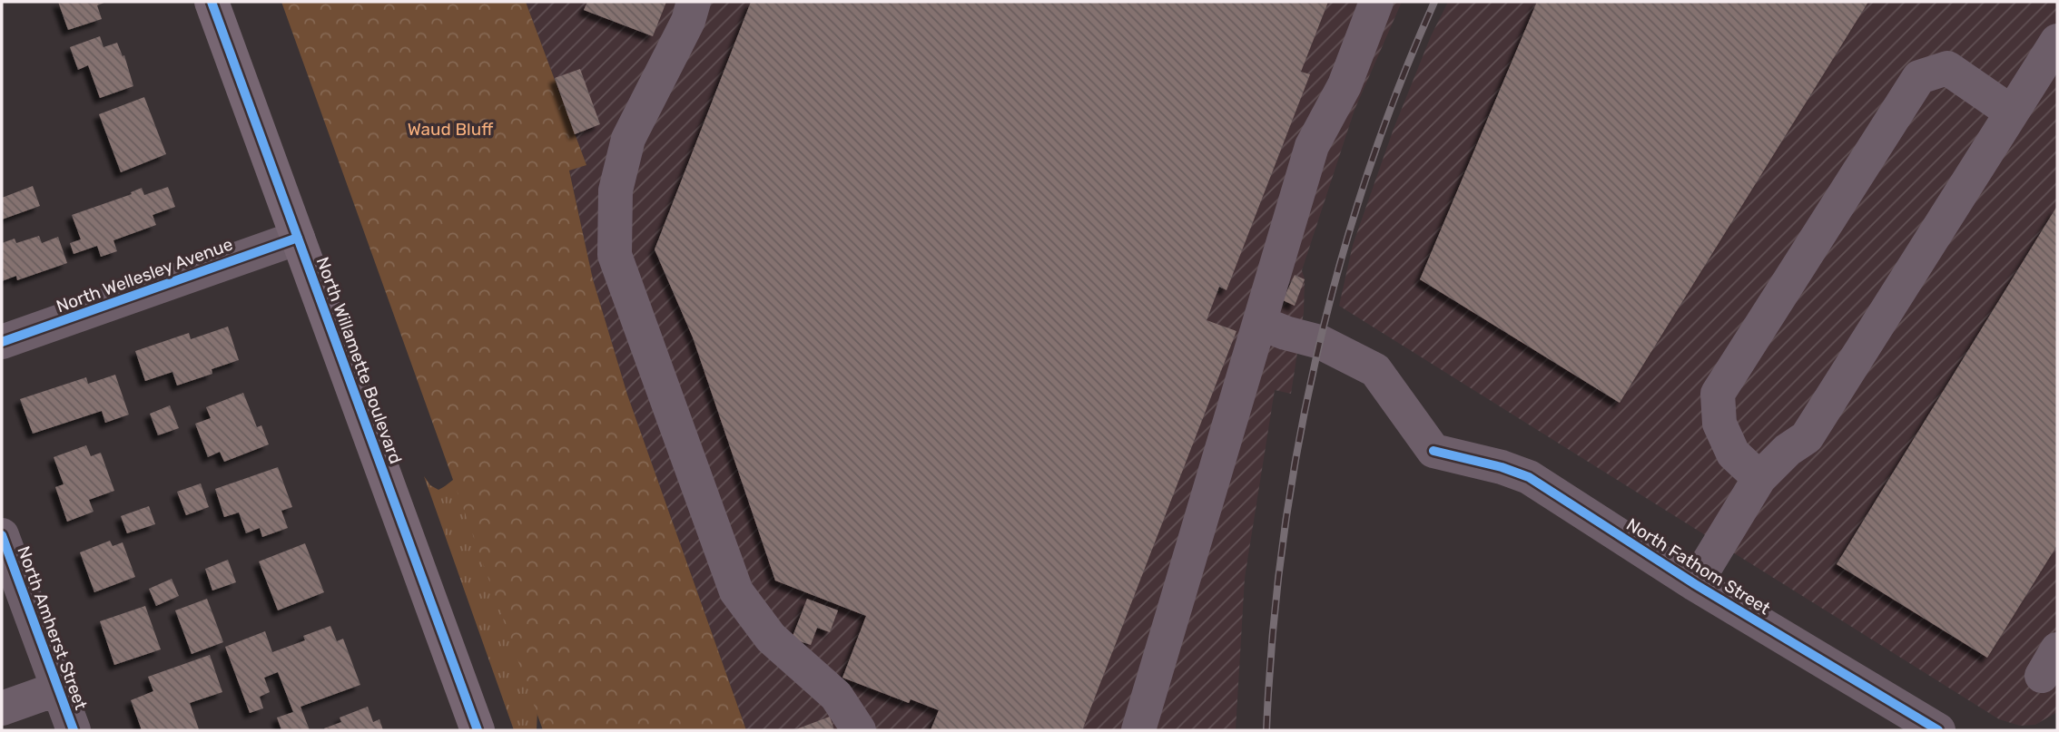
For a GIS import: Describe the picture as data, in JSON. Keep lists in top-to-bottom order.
{
  "streets": {
    "main road": ["North Willamette Boulevard"],
    "street": ["North Wellesley Avenue", "North Fathom Street", "North Amherst Street"]
  },
  "crossings": [
    ["North Wellesley Avenue", "North Willamette Boulevard"]
  ],
  "parks": ["Waud Bluff"]
}
